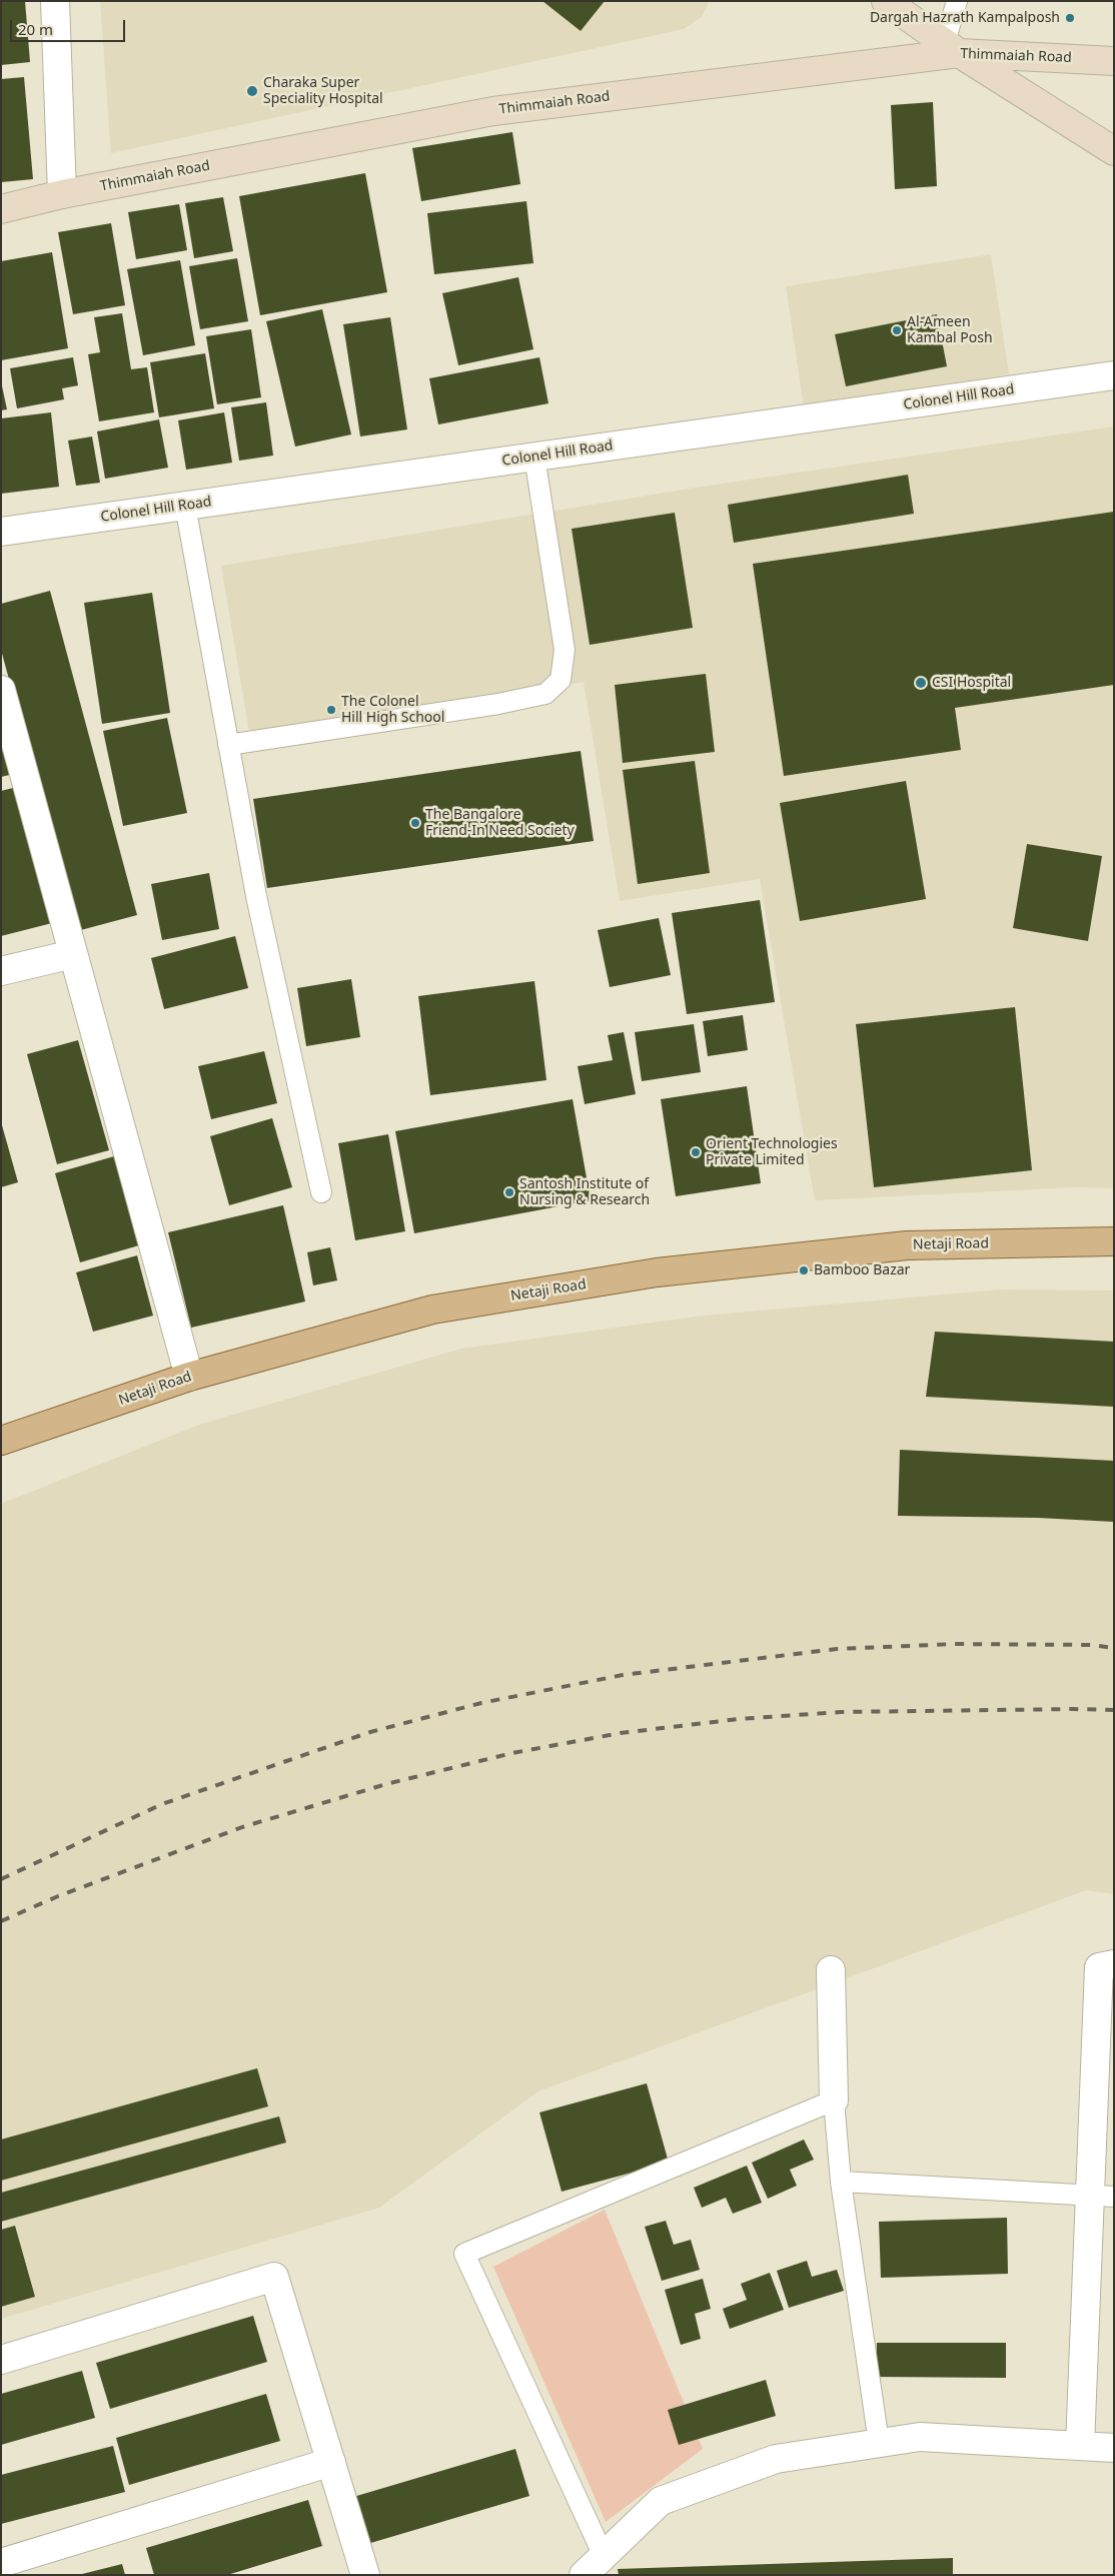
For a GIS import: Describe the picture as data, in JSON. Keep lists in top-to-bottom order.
{
  "streets": {
    "main road": ["Netaji Road"],
    "street": ["Thimmaiah Road", "Colonel Hill Road"]
  },
  "places": [
    "Dargah Hazrath Kampalposh",
    "Charaka Super Speciality Hospital",
    "Al-Ameen Kambal Posh",
    "CSI Hospital",
    "The Colonel Hill High School",
    "The Bangalore Friend-In Need Society",
    "Orient Technologies Private Limited",
    "Santosh Institute of Nursing & Research",
    "Bamboo Bazar"
  ],
  "scale_bar": "20 m"
}
